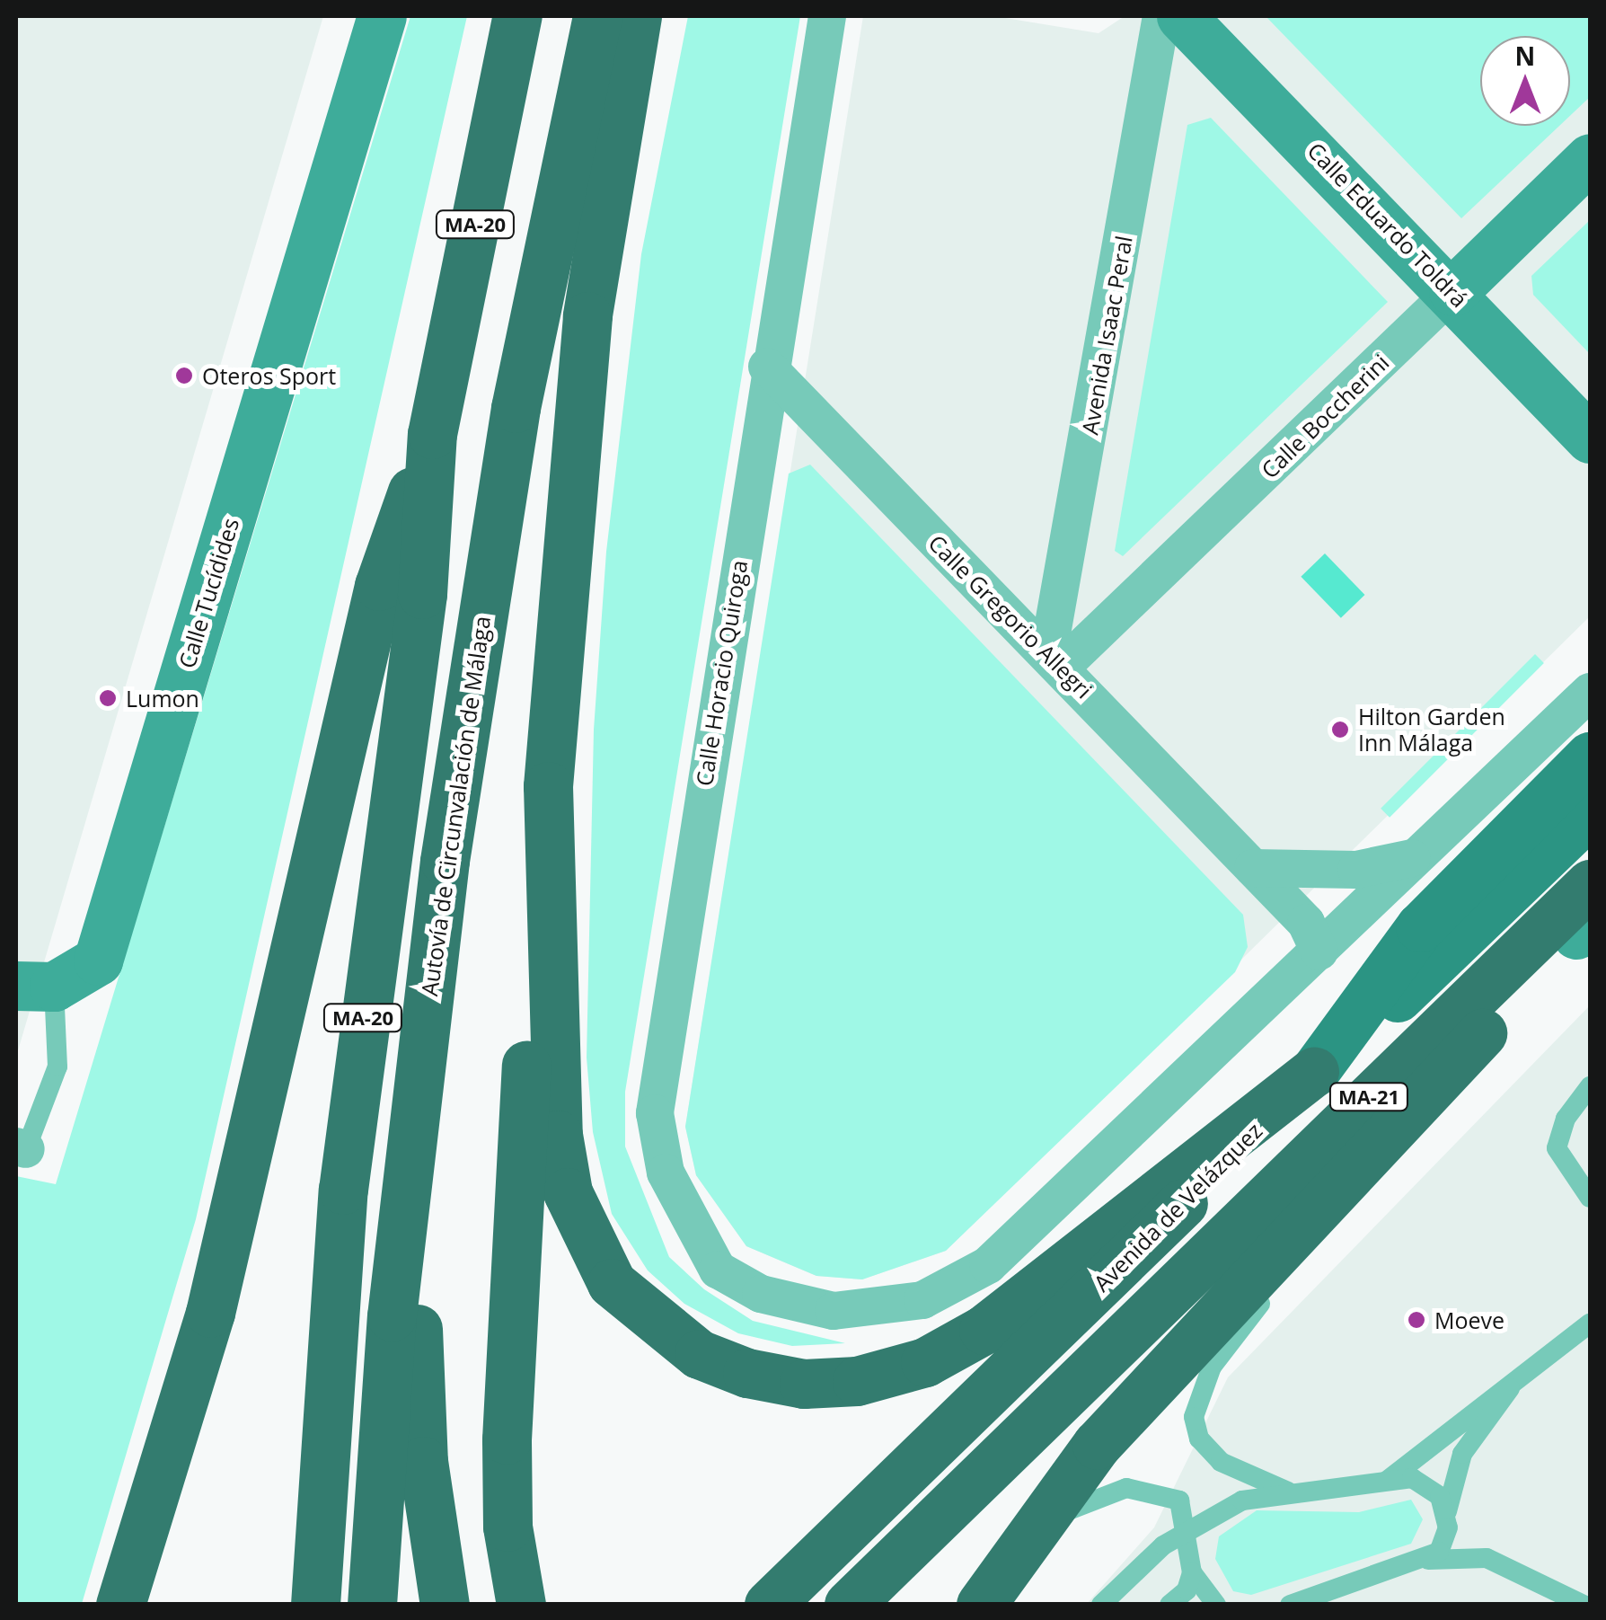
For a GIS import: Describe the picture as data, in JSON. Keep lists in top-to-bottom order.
{
  "streets": {
    "highway": [
      "MA-20",
      "Autovía de Circunvalación de Málaga",
      "MA-21",
      "Avenida de Velázquez"
    ],
    "main road": ["Calle Eduardo Toldrá", "Calle Boccherini", "Calle Tucídides"],
    "street": ["Avenida Isaac Peral", "Calle Gregorio Allegri", "Calle Horacio Quiroga"]
  },
  "crossings": [
    ["Calle Eduardo Toldrá", "Calle Boccherini"],
    ["Avenida Isaac Peral", "Calle Boccherini"],
    ["Avenida Isaac Peral", "Calle Gregorio Allegri"],
    ["Calle Boccherini", "Calle Gregorio Allegri"],
    ["Calle Gregorio Allegri", "Calle Horacio Quiroga"]
  ],
  "places": [
    "Oteros Sport",
    "Lumon",
    "Hilton Garden Inn Málaga",
    "Moeve"
  ],
  "north": "top"
}
